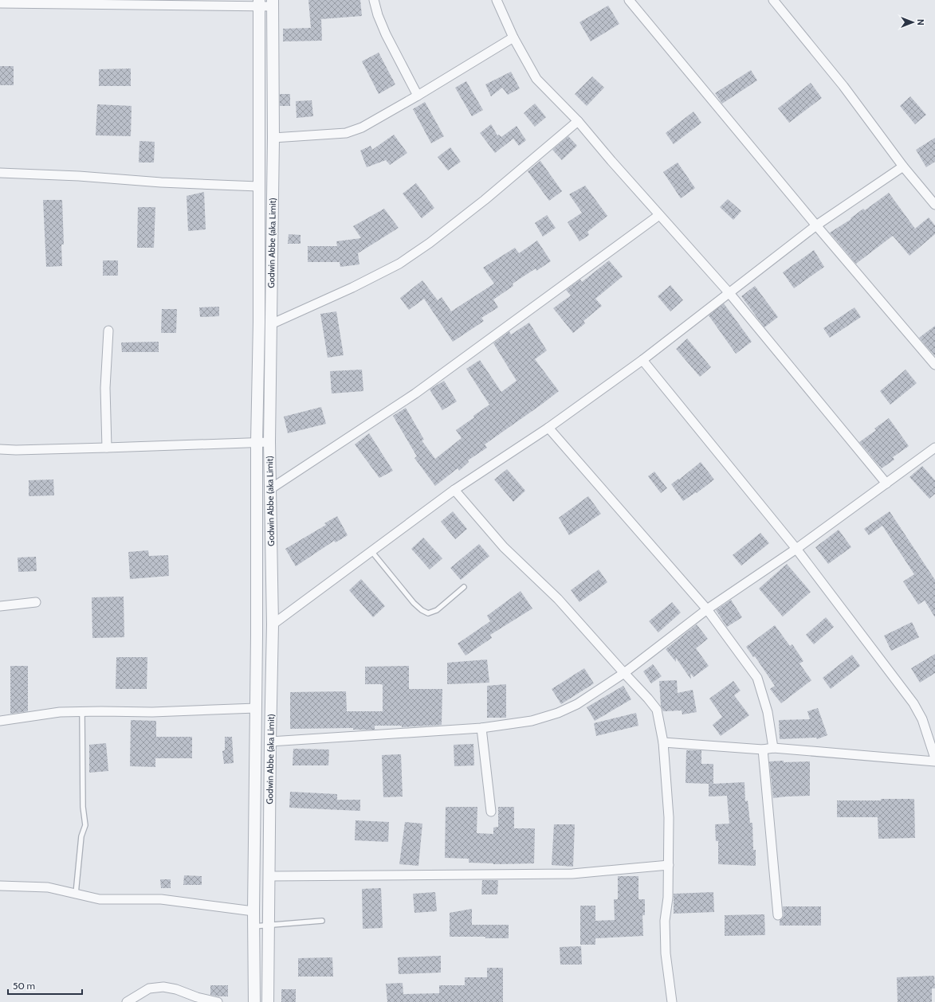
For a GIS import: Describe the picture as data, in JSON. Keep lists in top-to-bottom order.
{
  "streets": {
    "street": ["Godwin Abbe (aka Limit)"]
  },
  "scale_bar": "50 m",
  "north": "right"
}
